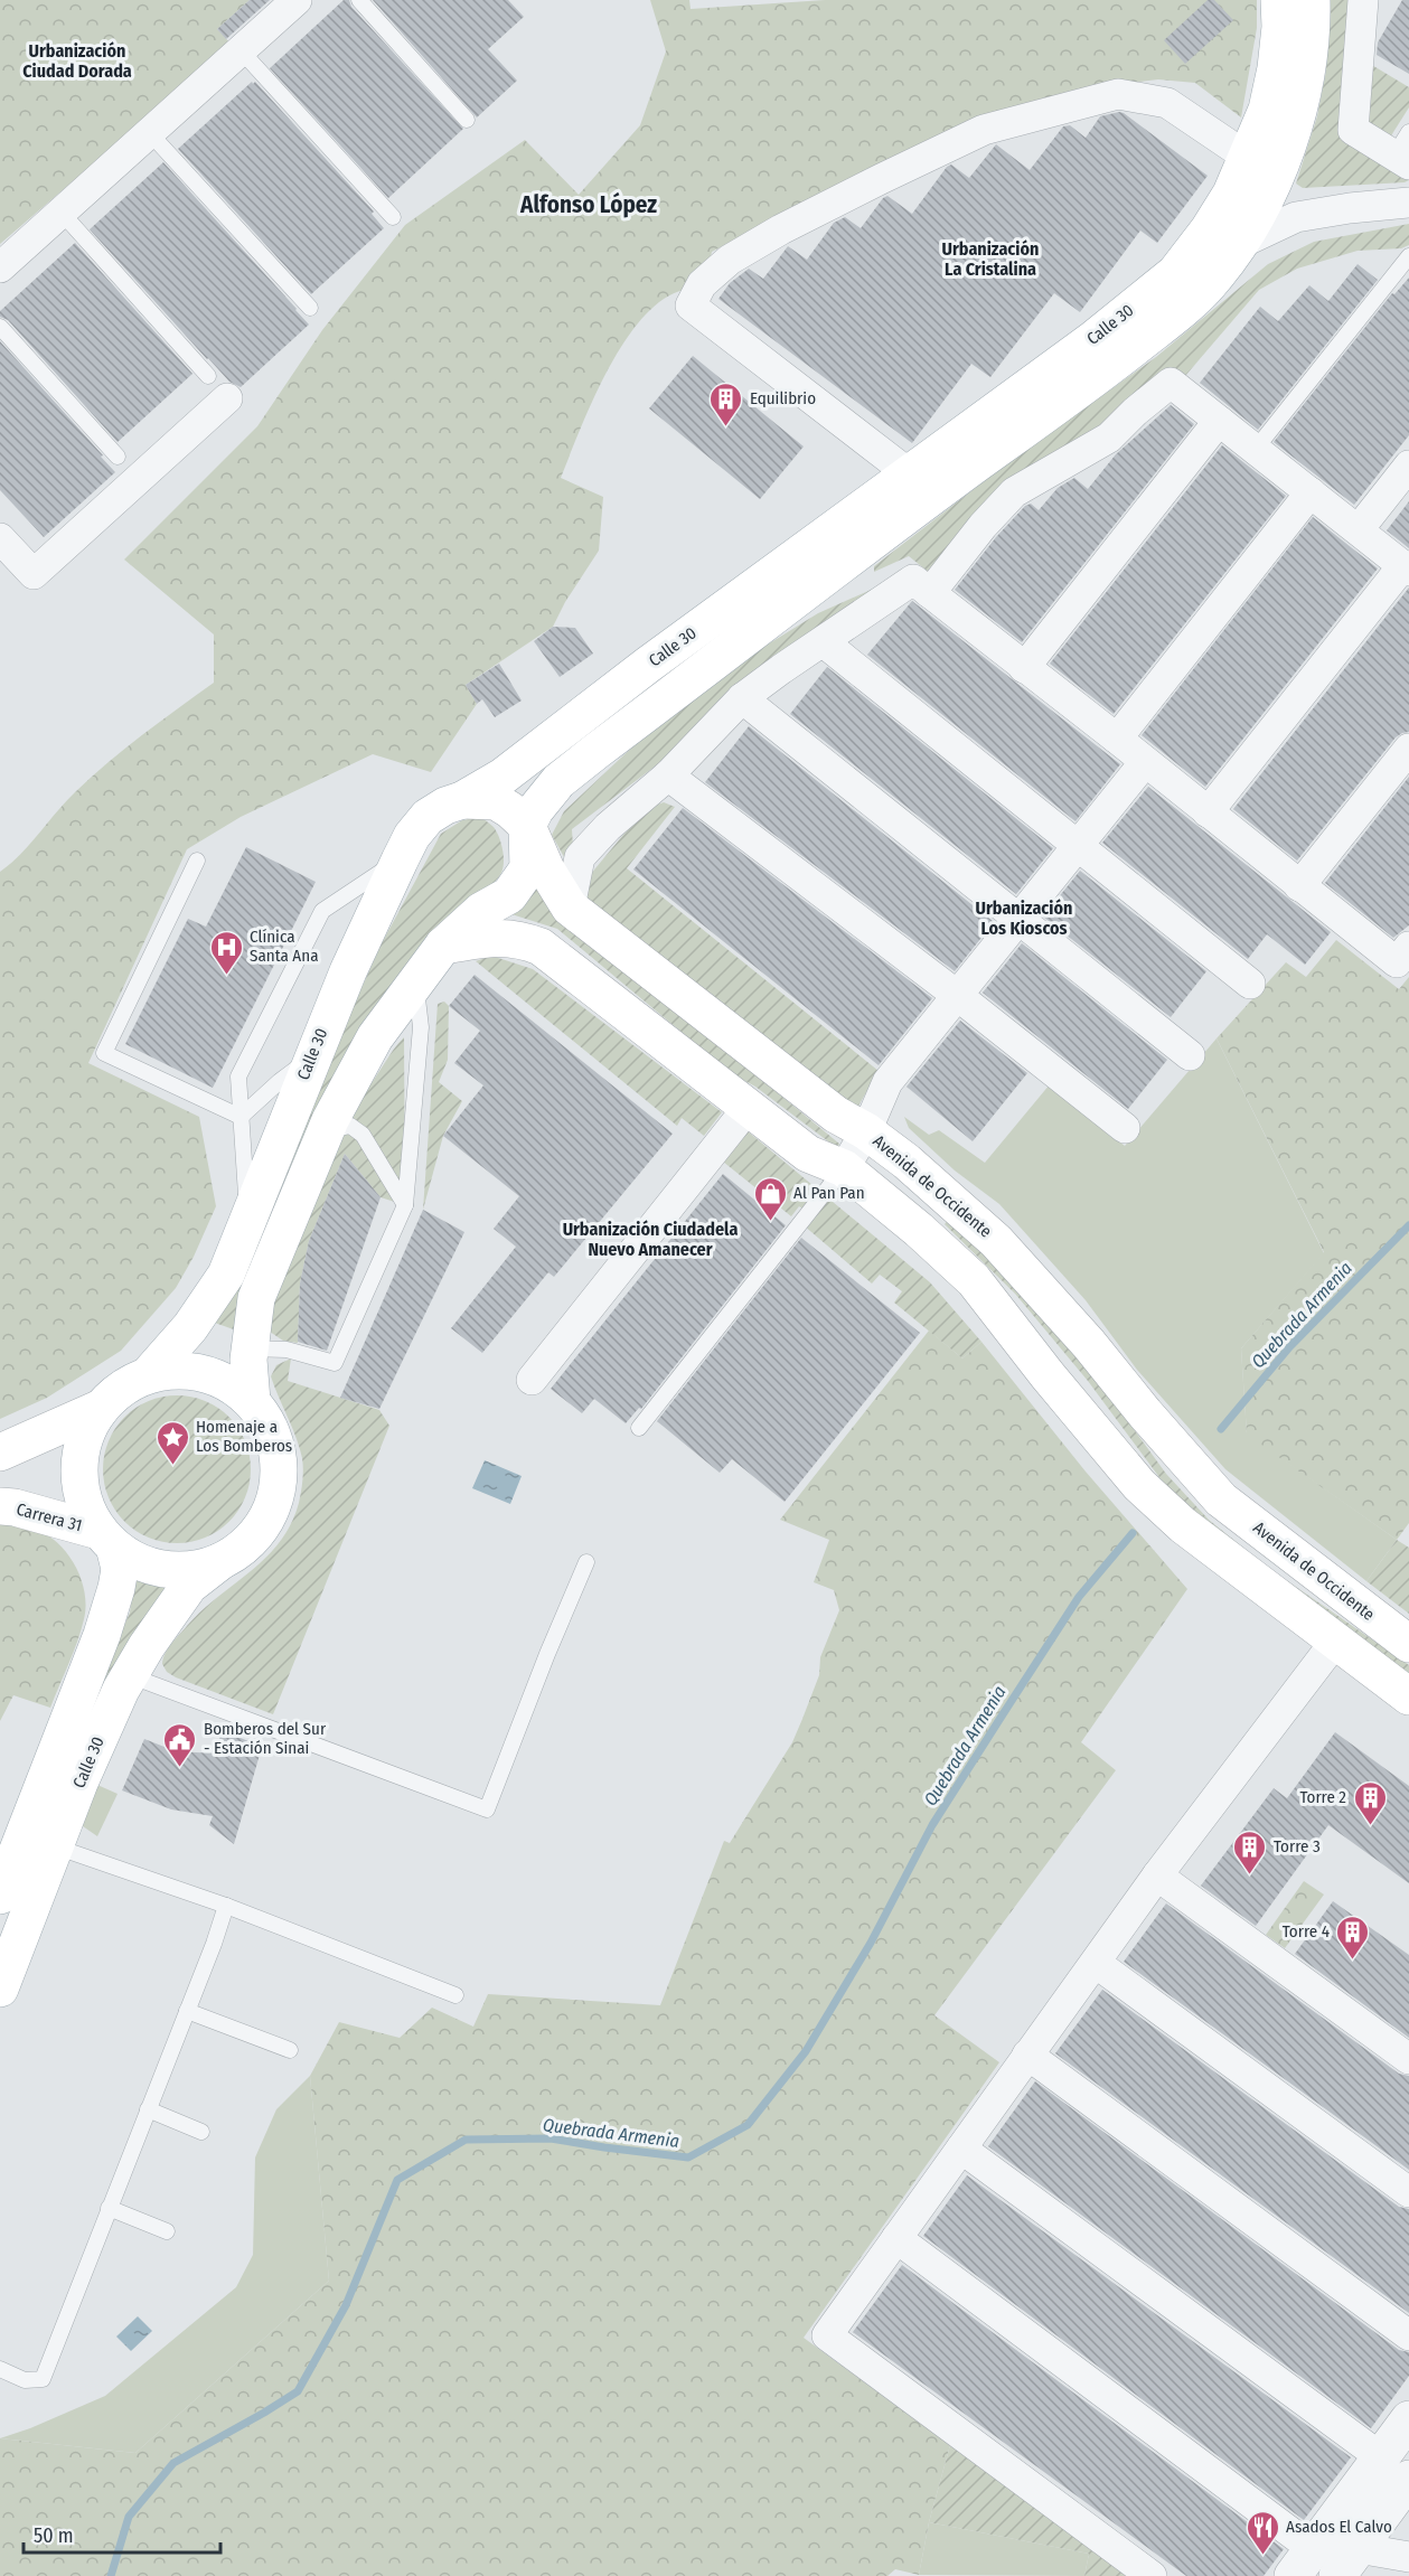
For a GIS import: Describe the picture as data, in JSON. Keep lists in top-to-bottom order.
{
  "streets": {
    "main road": ["Calle 30", "Avenida de Occidente", "Carrera 31"]
  },
  "crossings": [
    ["Calle 30", "Avenida de Occidente"],
    ["Calle 30", "Carrera 31"]
  ],
  "districts": [
    "Urbanización Ciudad Dorada",
    "Alfonso López",
    "Urbanización La Cristalina",
    "Urbanización Los Kioscos",
    "Urbanización Ciudadela Nuevo Amanecer"
  ],
  "water": ["Quebrada Armenia"],
  "places": {
    "building": [
      "Equilibrio",
      "Torre 2",
      "Torre 3",
      "Torre 4"
    ],
    "hospital": ["Clínica Santa Ana"],
    "shop": ["Al Pan Pan"],
    "place": ["Homenaje a Los Bomberos"],
    "public building": ["Bomberos del Sur - Estación Sinai"],
    "restaurant": ["Asados El Calvo"]
  },
  "scale_bar": "50 m"
}
